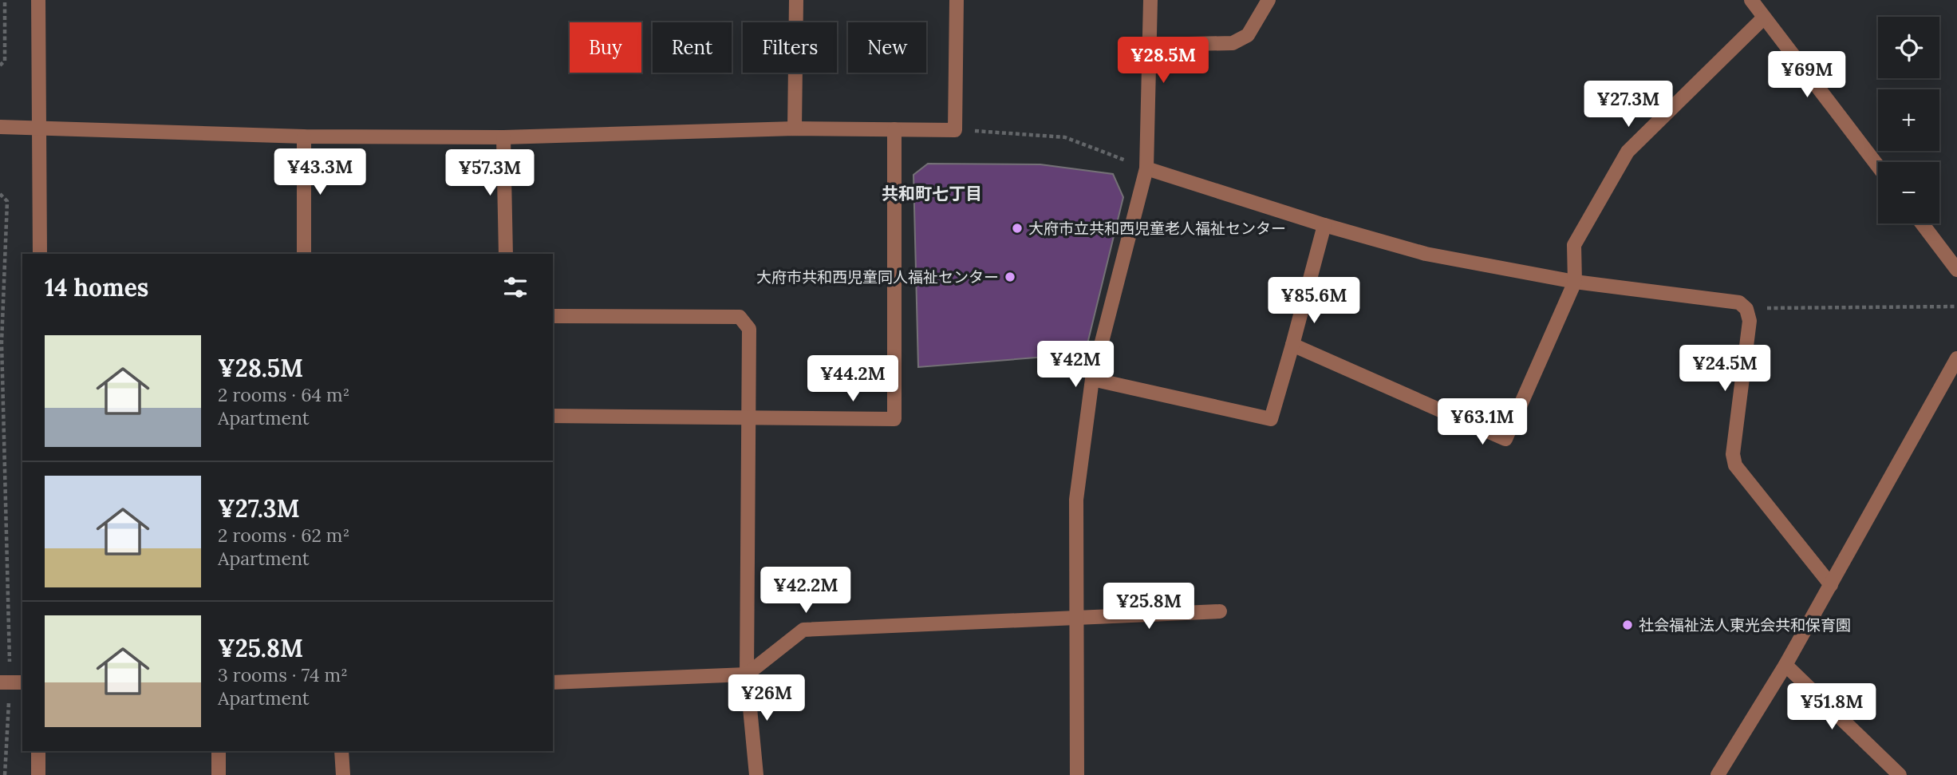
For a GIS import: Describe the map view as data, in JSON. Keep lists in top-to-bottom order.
{
  "districts": ["共和町七丁目"],
  "places": ["大府市立共和西児童老人福祉センター", "大府市共和西児童同人福祉センター", "社会福祉法人東光会共和保育園"],
  "page": {
    "map_buttons": ["+", "−"],
    "chip": [
      "Buy",
      "Rent",
      "Filters",
      "New"
    ],
    "price": [
      "¥28.5M",
      "¥69M",
      "¥27.3M",
      "¥43.3M",
      "¥57.3M",
      "¥85.6M",
      "¥42M",
      "¥24.5M",
      "¥44.2M",
      "¥63.1M",
      "¥42.2M",
      "¥25.8M",
      "¥26M",
      "¥51.8M"
    ],
    "heading": "14 homes",
    "list": [
      {
        "name": "¥28.5M",
        "note": "2 rooms · 64 m² · Apartment"
      },
      {
        "name": "¥27.3M",
        "note": "2 rooms · 62 m² · Apartment"
      },
      {
        "name": "¥25.8M",
        "note": "3 rooms · 74 m² · Apartment"
      }
    ]
  }
}
